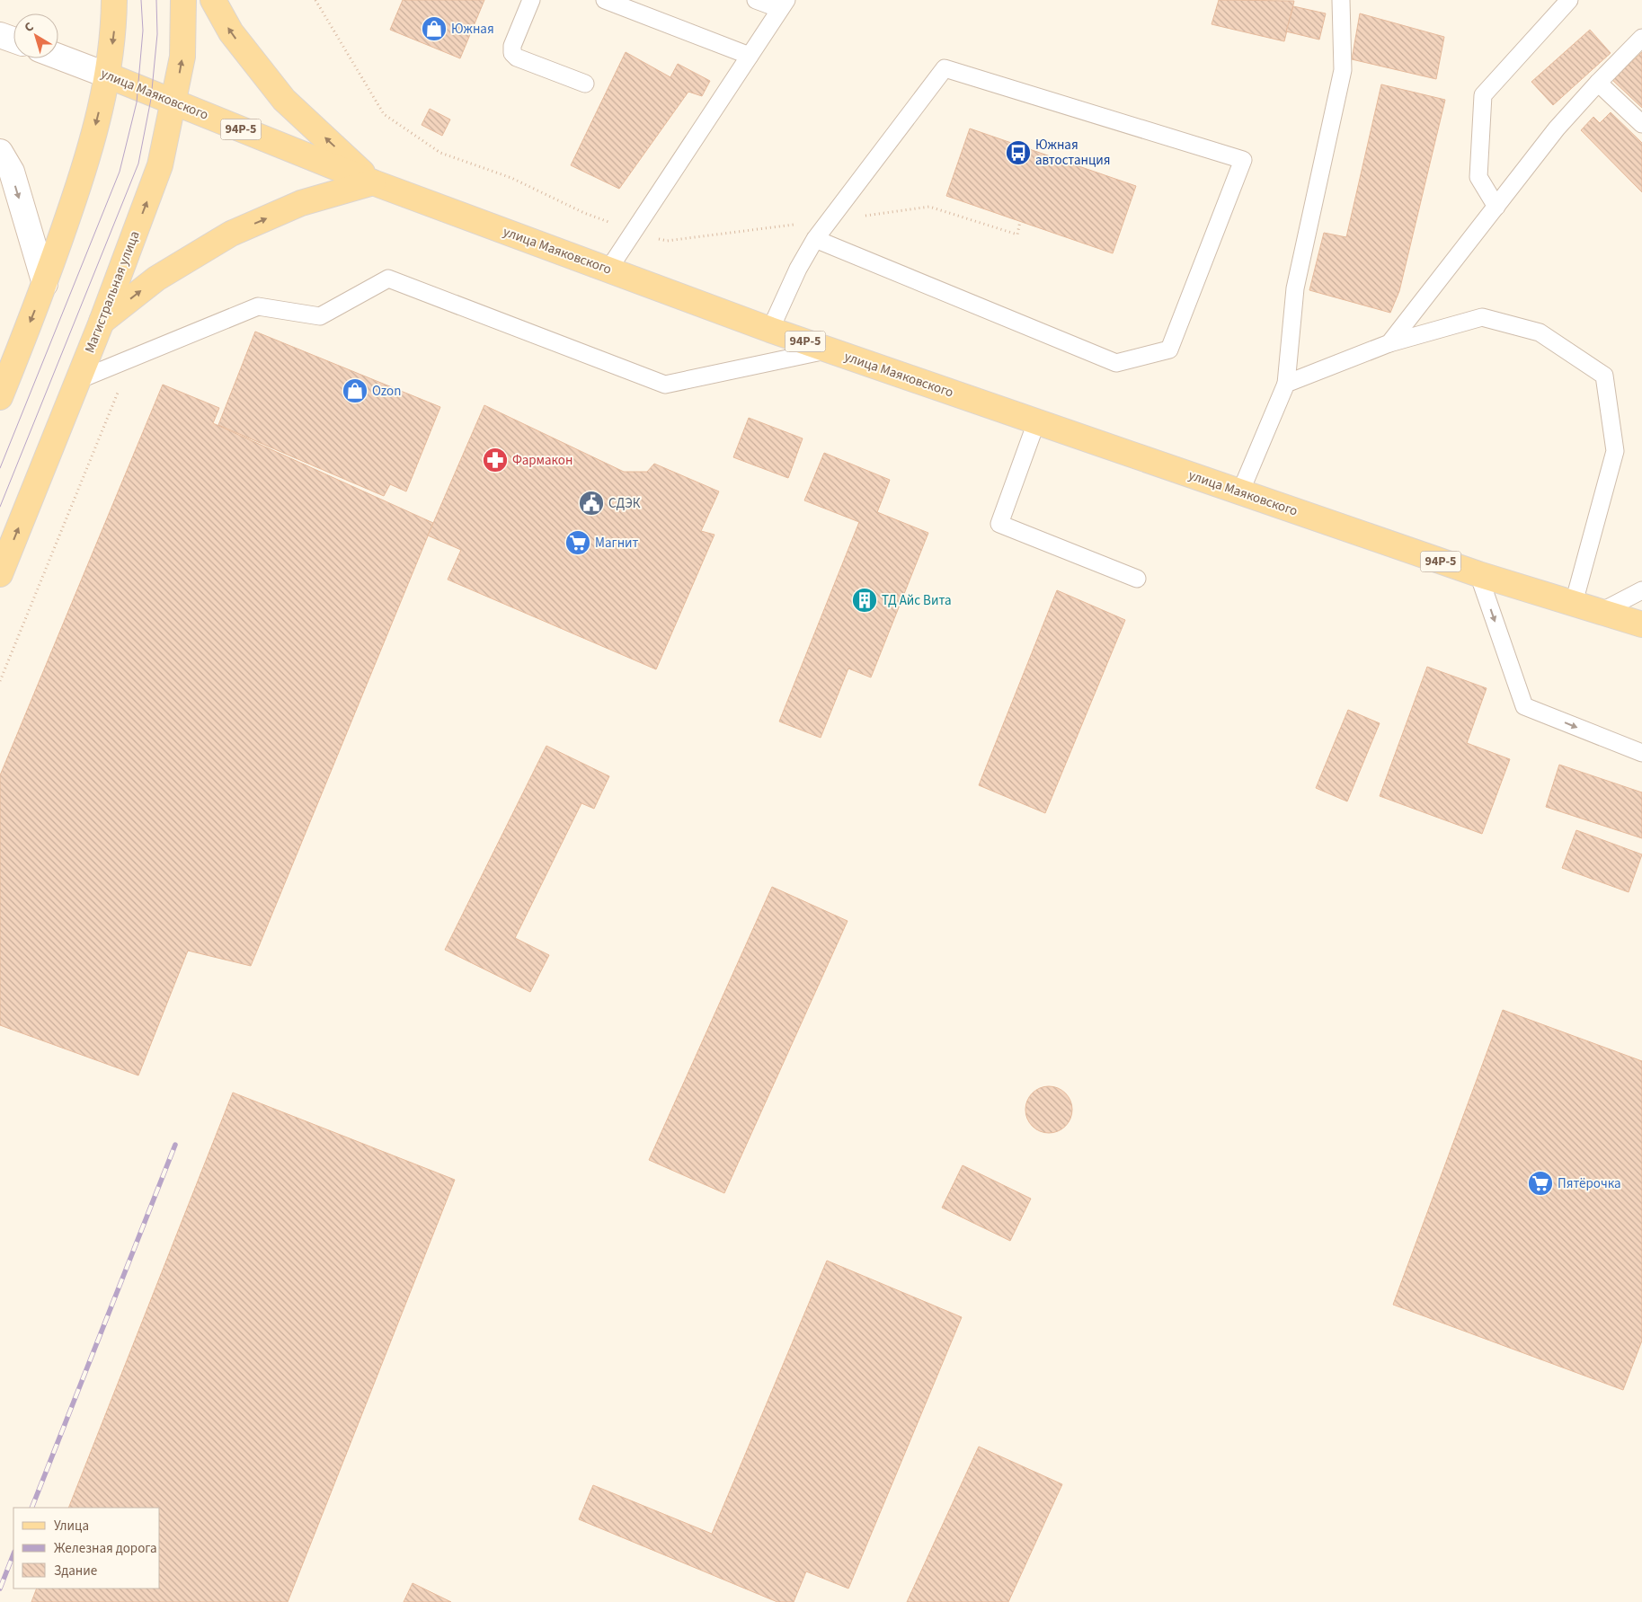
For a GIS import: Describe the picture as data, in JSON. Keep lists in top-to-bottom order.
{
  "streets": {
    "main road": ["улица Маяковского", "94Р-5", "Магистральная улица"]
  },
  "crossings": [
    ["улица Маяковского", "Магистральная улица"]
  ],
  "places": {
    "shop": ["Южная", "Ozon"],
    "bus stop": ["Южная автостанция"],
    "pharmacy": ["Фармакон"],
    "public building": ["СДЭК"],
    "supermarket": ["Магнит", "Пятёрочка"],
    "building": ["ТД Айс Вита"]
  },
  "legend": ["Улица", "Железная дорога", "Здание"],
  "north": "top left"
}
